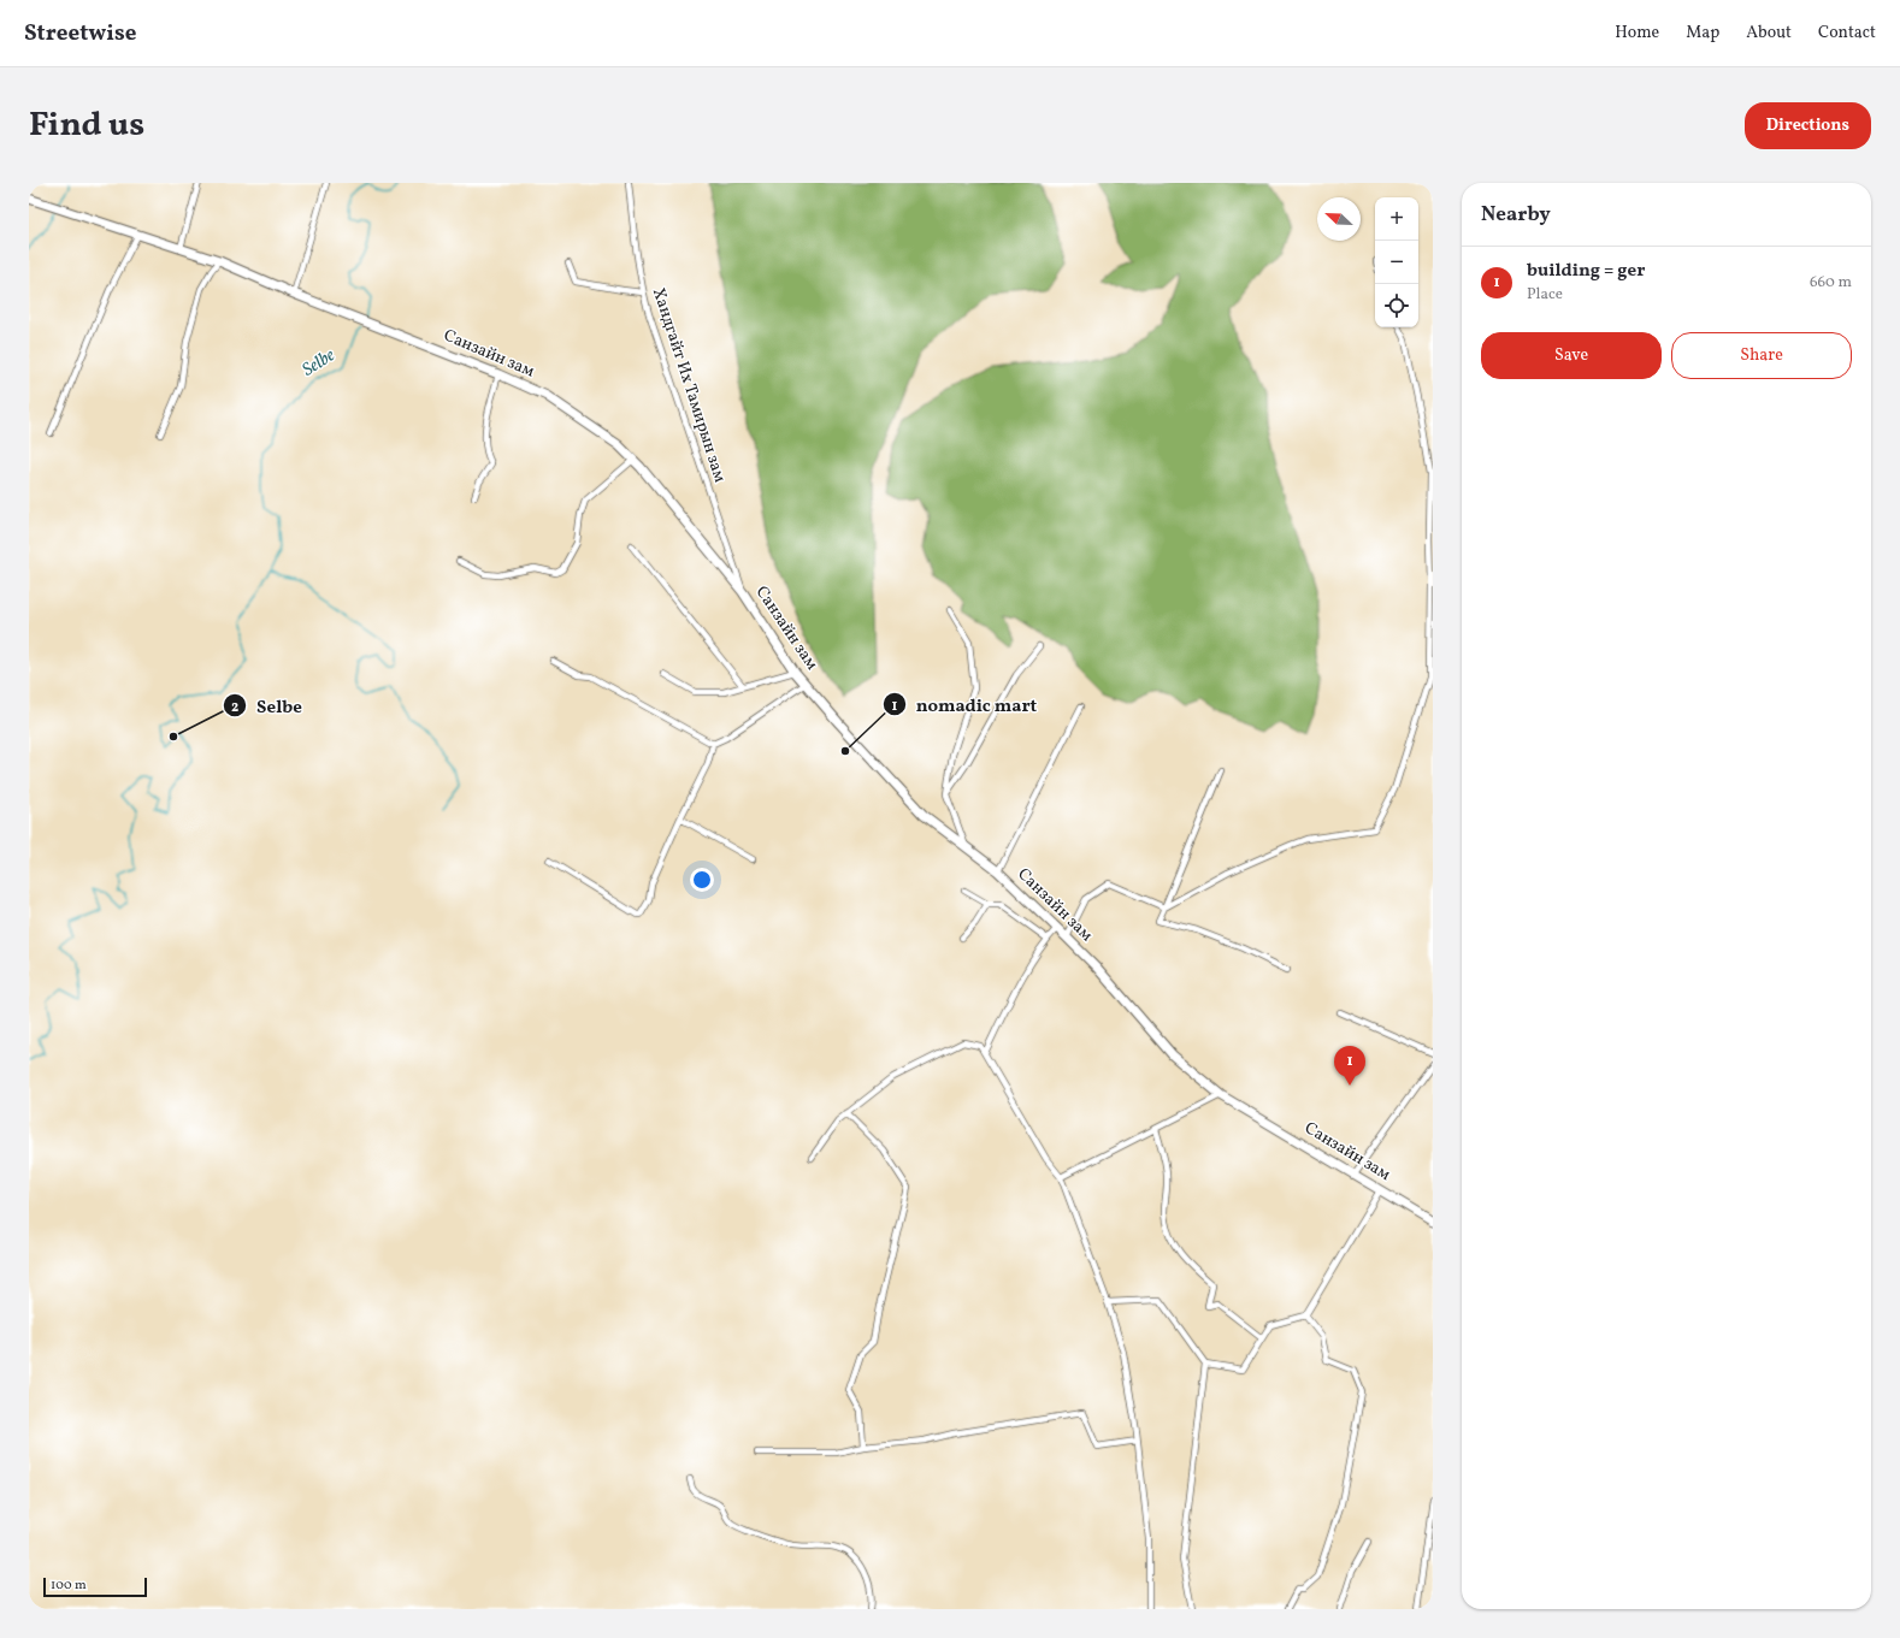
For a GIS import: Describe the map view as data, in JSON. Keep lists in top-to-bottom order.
{
  "streets": {
    "main road": ["Санзайн зам"],
    "street": ["Хандгайт Их Тамирын зам"]
  },
  "crossings": [
    ["Санзайн зам", "Хандгайт Их Тамирын зам"]
  ],
  "water": ["Selbe"],
  "places": ["Selbe", "nomadic mart"],
  "scale_bar": "100 m",
  "north": "top left",
  "page": {
    "header": "Streetwise",
    "nav": [
      "Home",
      "Map",
      "About",
      "Contact"
    ],
    "title": "Find us",
    "buttons": [
      "Directions",
      ["Save", "Share"]
    ],
    "heading": "Nearby",
    "map_buttons": ["+", "−"],
    "list": [
      {
        "mark": "1",
        "name": "building = ger",
        "note": "Place",
        "value": "660 m"
      }
    ],
    "pins": "1",
    "scale": "100 m"
  }
}
